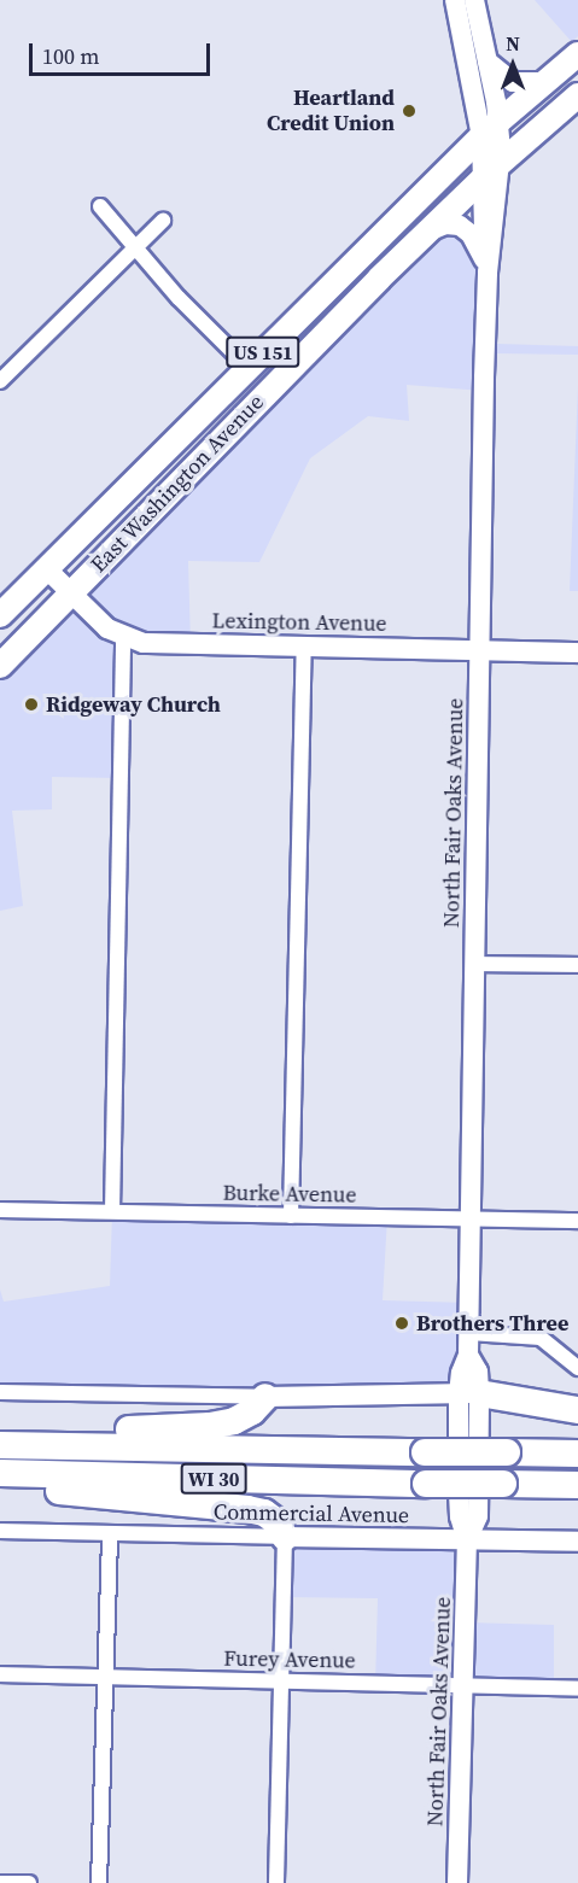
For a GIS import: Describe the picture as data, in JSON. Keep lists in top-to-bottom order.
{
  "streets": {
    "highway": ["WI 30"],
    "main road": ["US 151", "East Washington Avenue"],
    "street": [
      "Lexington Avenue",
      "North Fair Oaks Avenue",
      "Burke Avenue",
      "Commercial Avenue",
      "Furey Avenue"
    ]
  },
  "crossings": [
    ["East Washington Avenue", "Lexington Avenue"],
    ["East Washington Avenue", "North Fair Oaks Avenue"],
    ["Lexington Avenue", "North Fair Oaks Avenue"],
    ["North Fair Oaks Avenue", "Burke Avenue"],
    ["North Fair Oaks Avenue", "Commercial Avenue"],
    ["North Fair Oaks Avenue", "Furey Avenue"]
  ],
  "places": ["Heartland Credit Union", "Ridgeway Church", "Brothers Three"],
  "scale_bar": "100 m",
  "north": "top"
}
